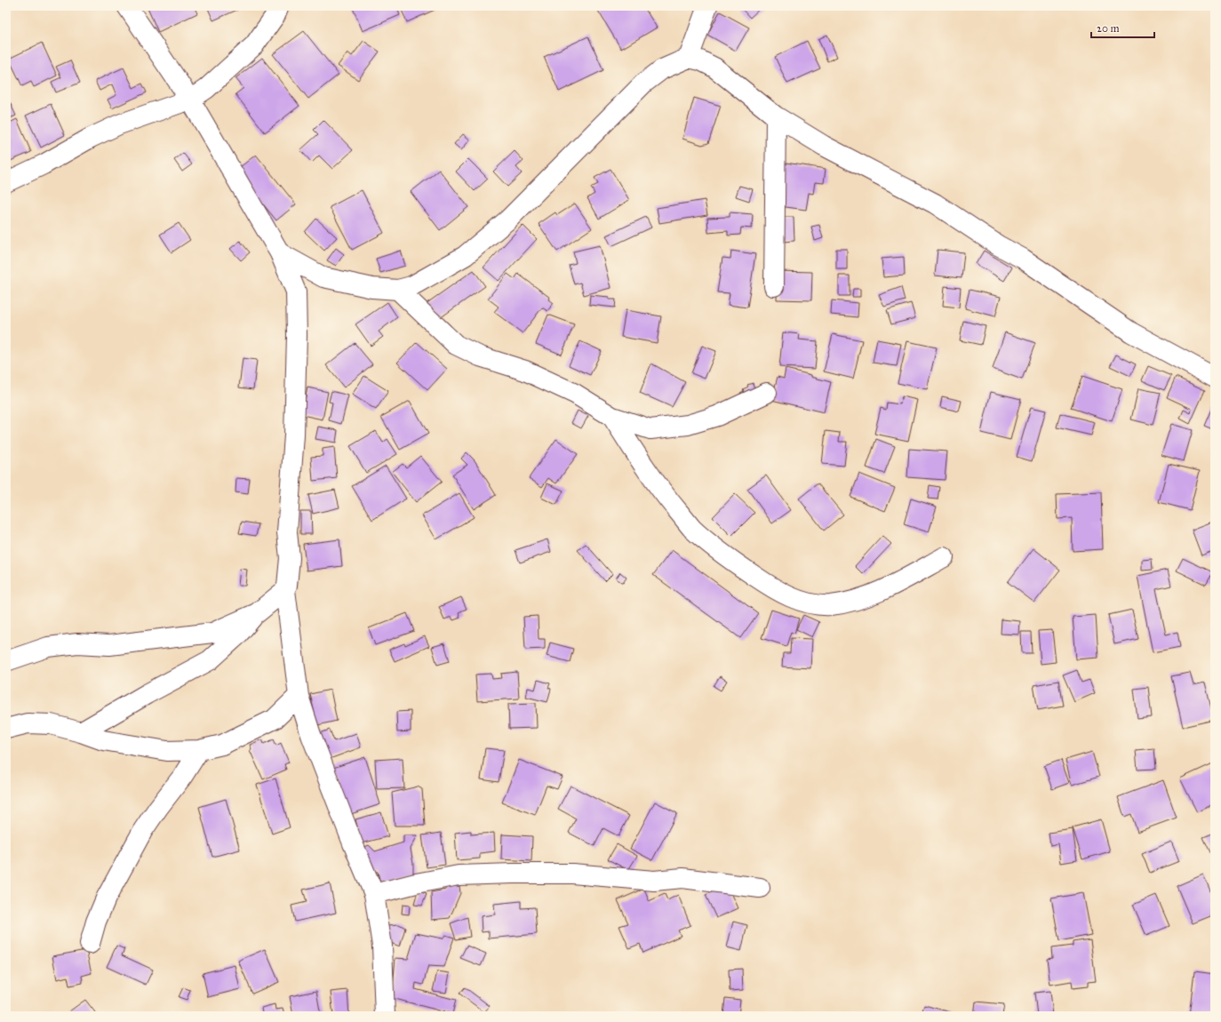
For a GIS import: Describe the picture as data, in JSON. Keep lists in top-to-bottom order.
{
  "scale_bar": "20 m"
}
